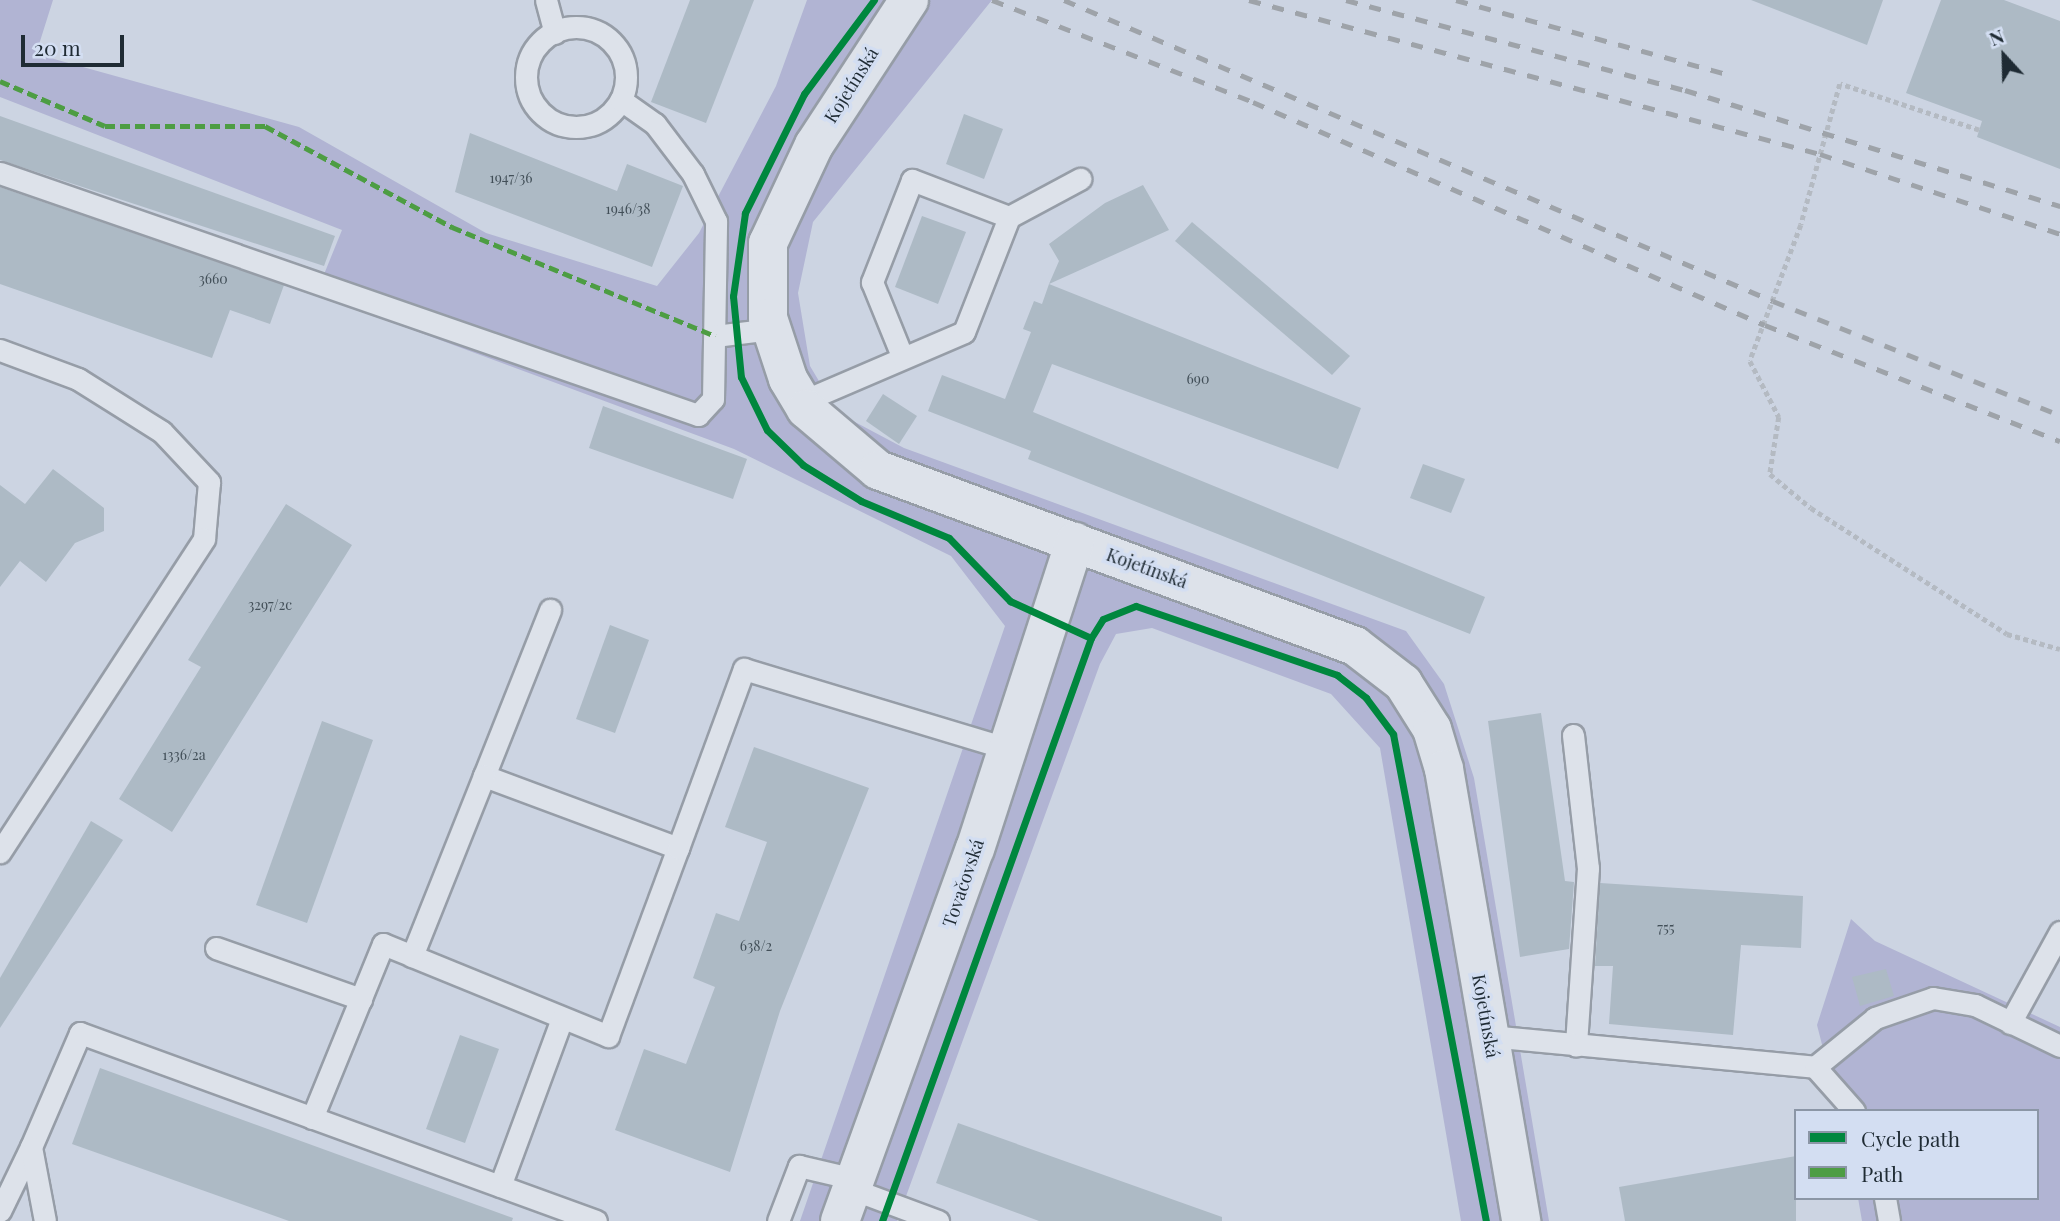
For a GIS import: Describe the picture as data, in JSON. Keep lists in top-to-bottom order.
{
  "streets": {
    "main road": ["Kojetínská", "Tovačovská"]
  },
  "crossings": [
    ["Kojetínská", "Tovačovská"]
  ],
  "house_numbers": [
    "1947/36",
    "1946/38",
    "3660",
    "690",
    "3297/2c",
    "1336/2a",
    "755",
    "638/2"
  ],
  "legend": ["Cycle path", "Path"],
  "scale_bar": "20 m",
  "north": "top"
}
